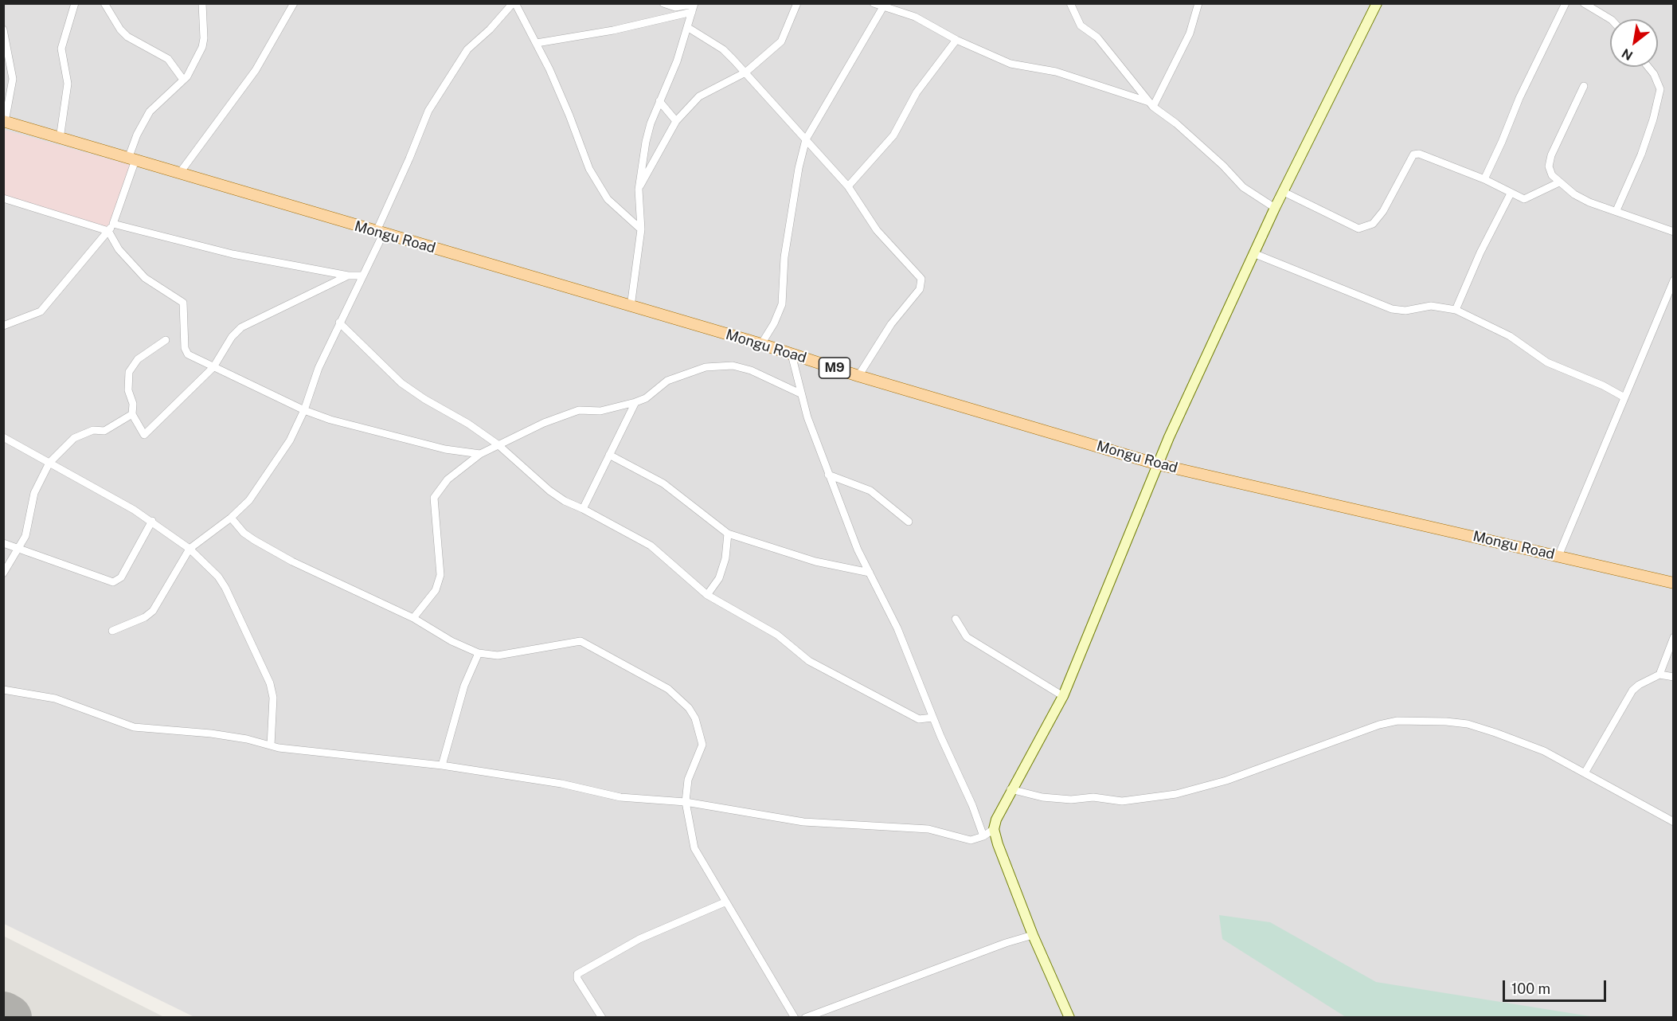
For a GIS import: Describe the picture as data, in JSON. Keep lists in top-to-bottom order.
{
  "streets": {
    "main road": ["Mongu Road", "M9"]
  },
  "scale_bar": "100 m",
  "north": "bottom left"
}
